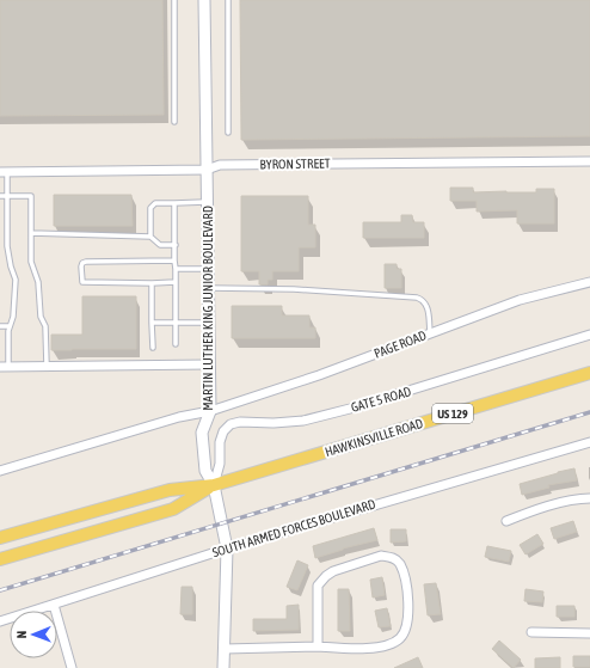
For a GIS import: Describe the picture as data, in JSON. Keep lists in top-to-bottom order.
{
  "streets": {
    "main road": ["US 129", "HAWKINSVILLE ROAD"],
    "street": [
      "BYRON STREET",
      "MARTIN LUTHER KING JUNIOR BOULEVARD",
      "PAGE ROAD",
      "GATE 5 ROAD",
      "SOUTH ARMED FORCES BOULEVARD"
    ]
  },
  "crossings": [
    ["BYRON STREET", "MARTIN LUTHER KING JUNIOR BOULEVARD"],
    ["MARTIN LUTHER KING JUNIOR BOULEVARD", "PAGE ROAD"],
    ["MARTIN LUTHER KING JUNIOR BOULEVARD", "GATE 5 ROAD"],
    ["MARTIN LUTHER KING JUNIOR BOULEVARD", "HAWKINSVILLE ROAD"],
    ["MARTIN LUTHER KING JUNIOR BOULEVARD", "SOUTH ARMED FORCES BOULEVARD"],
    ["GATE 5 ROAD", "HAWKINSVILLE ROAD"]
  ],
  "north": "left"
}
